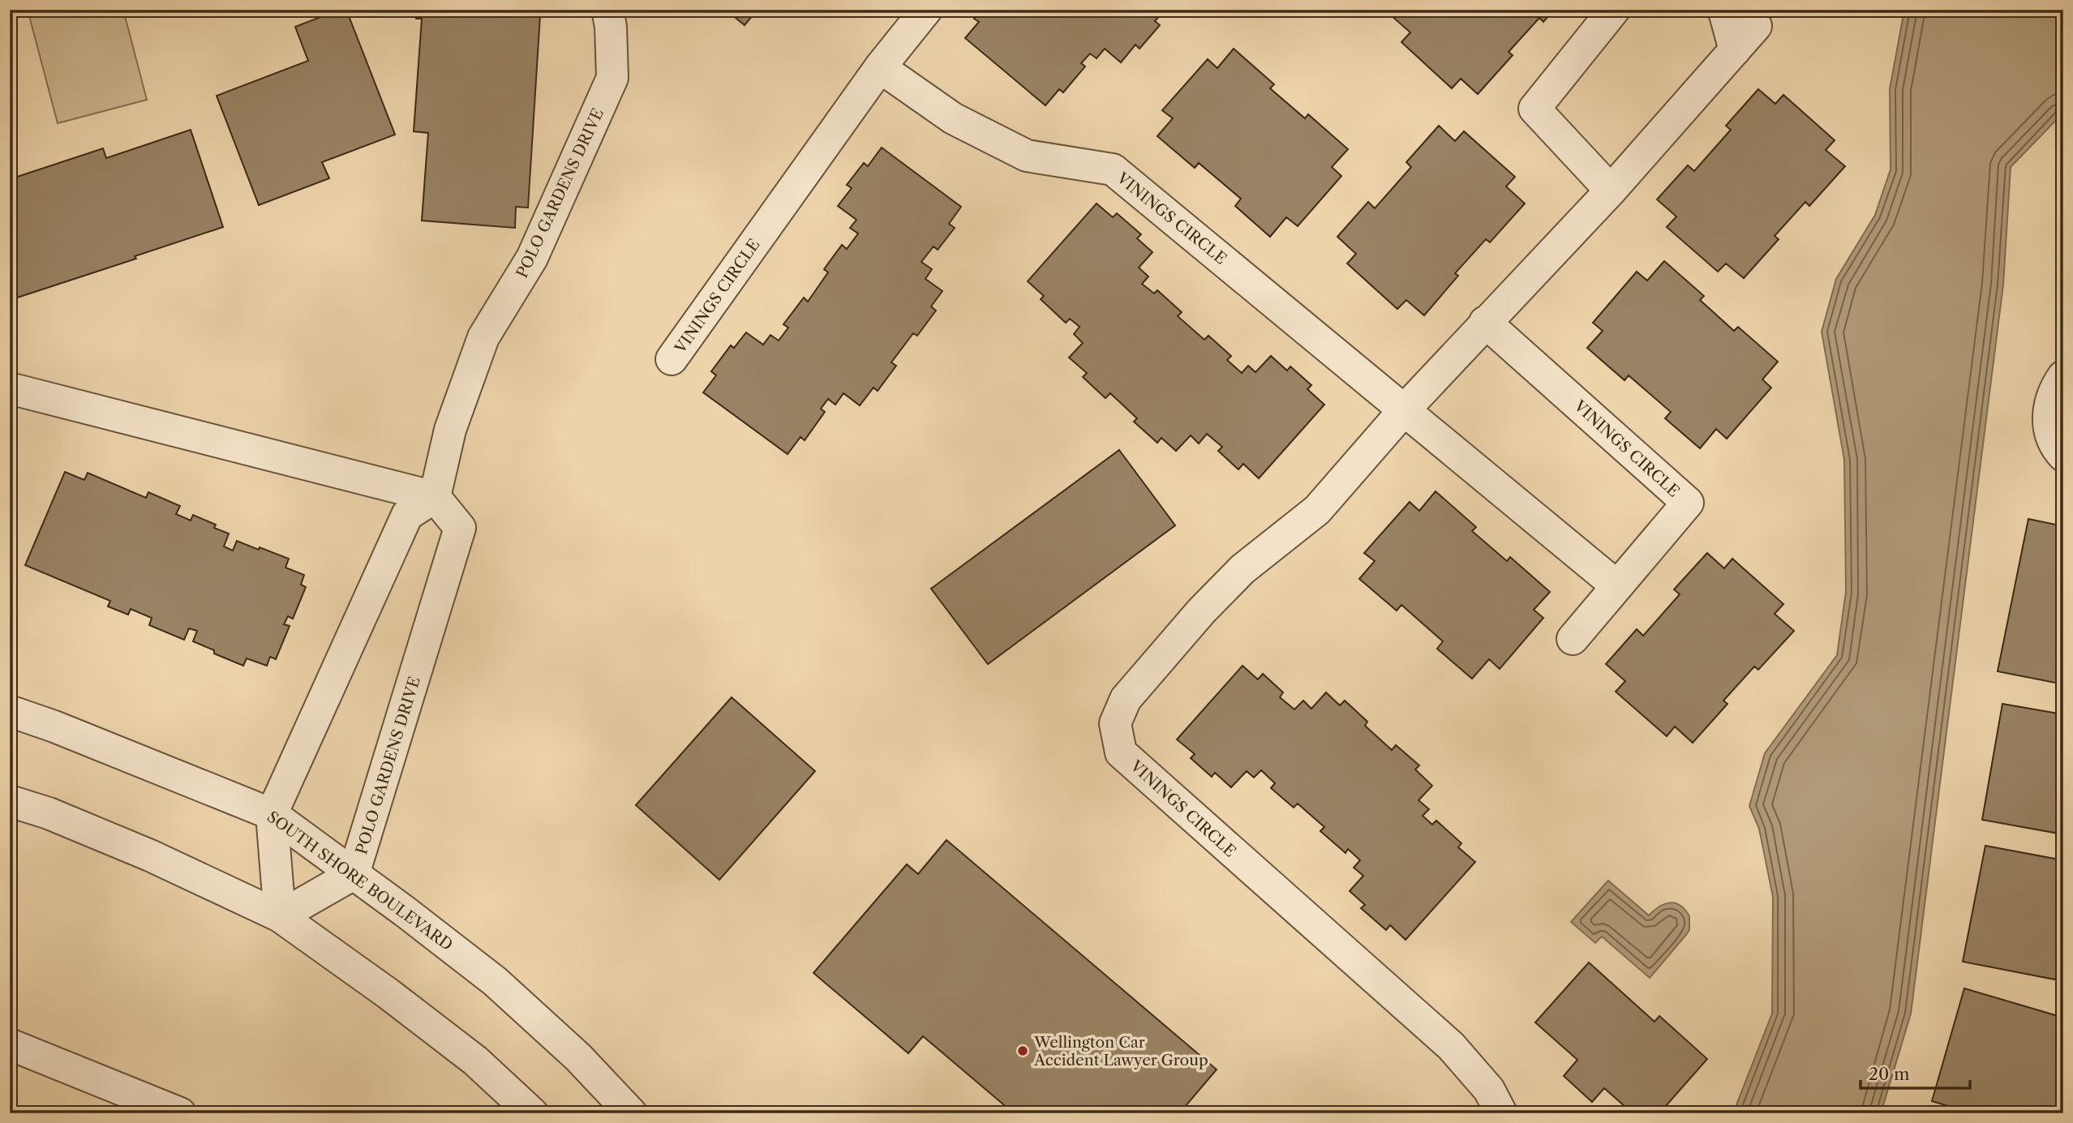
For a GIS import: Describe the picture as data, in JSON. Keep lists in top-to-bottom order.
{
  "streets": {
    "street": ["POLO GARDENS DRIVE", "VININGS CIRCLE", "SOUTH SHORE BOULEVARD"]
  },
  "crossings": [
    ["POLO GARDENS DRIVE", "SOUTH SHORE BOULEVARD"]
  ],
  "places": ["Wellington Car Accident Lawyer Group"],
  "scale_bar": "20 m"
}
